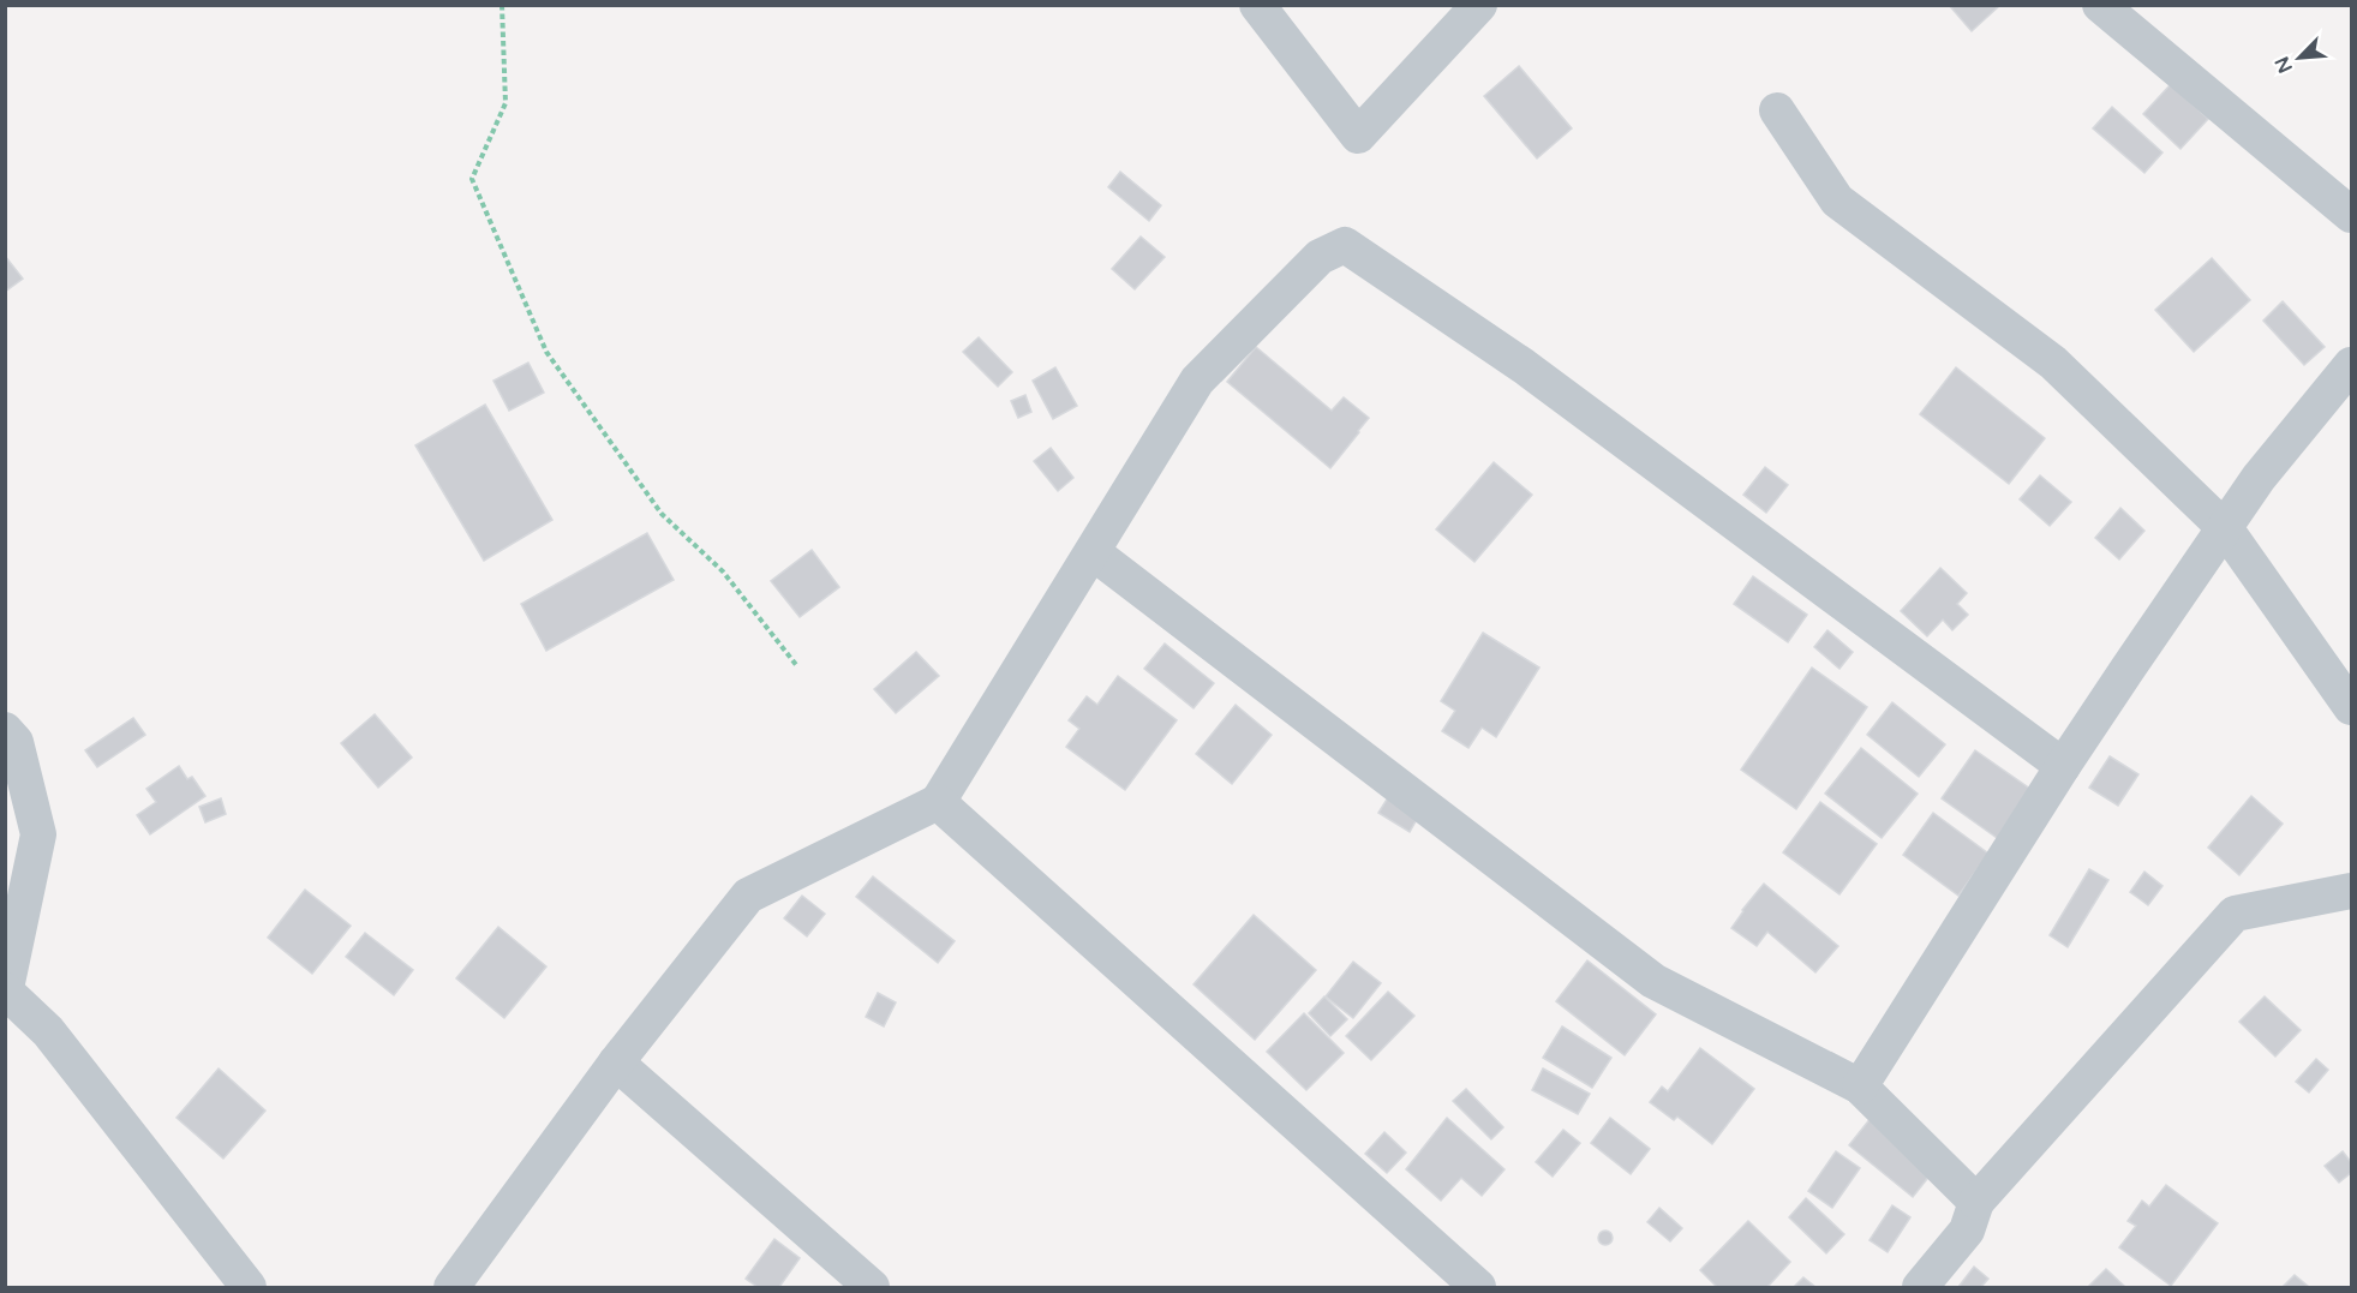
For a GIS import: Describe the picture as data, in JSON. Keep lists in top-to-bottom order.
{
  "north": "bottom left"
}
